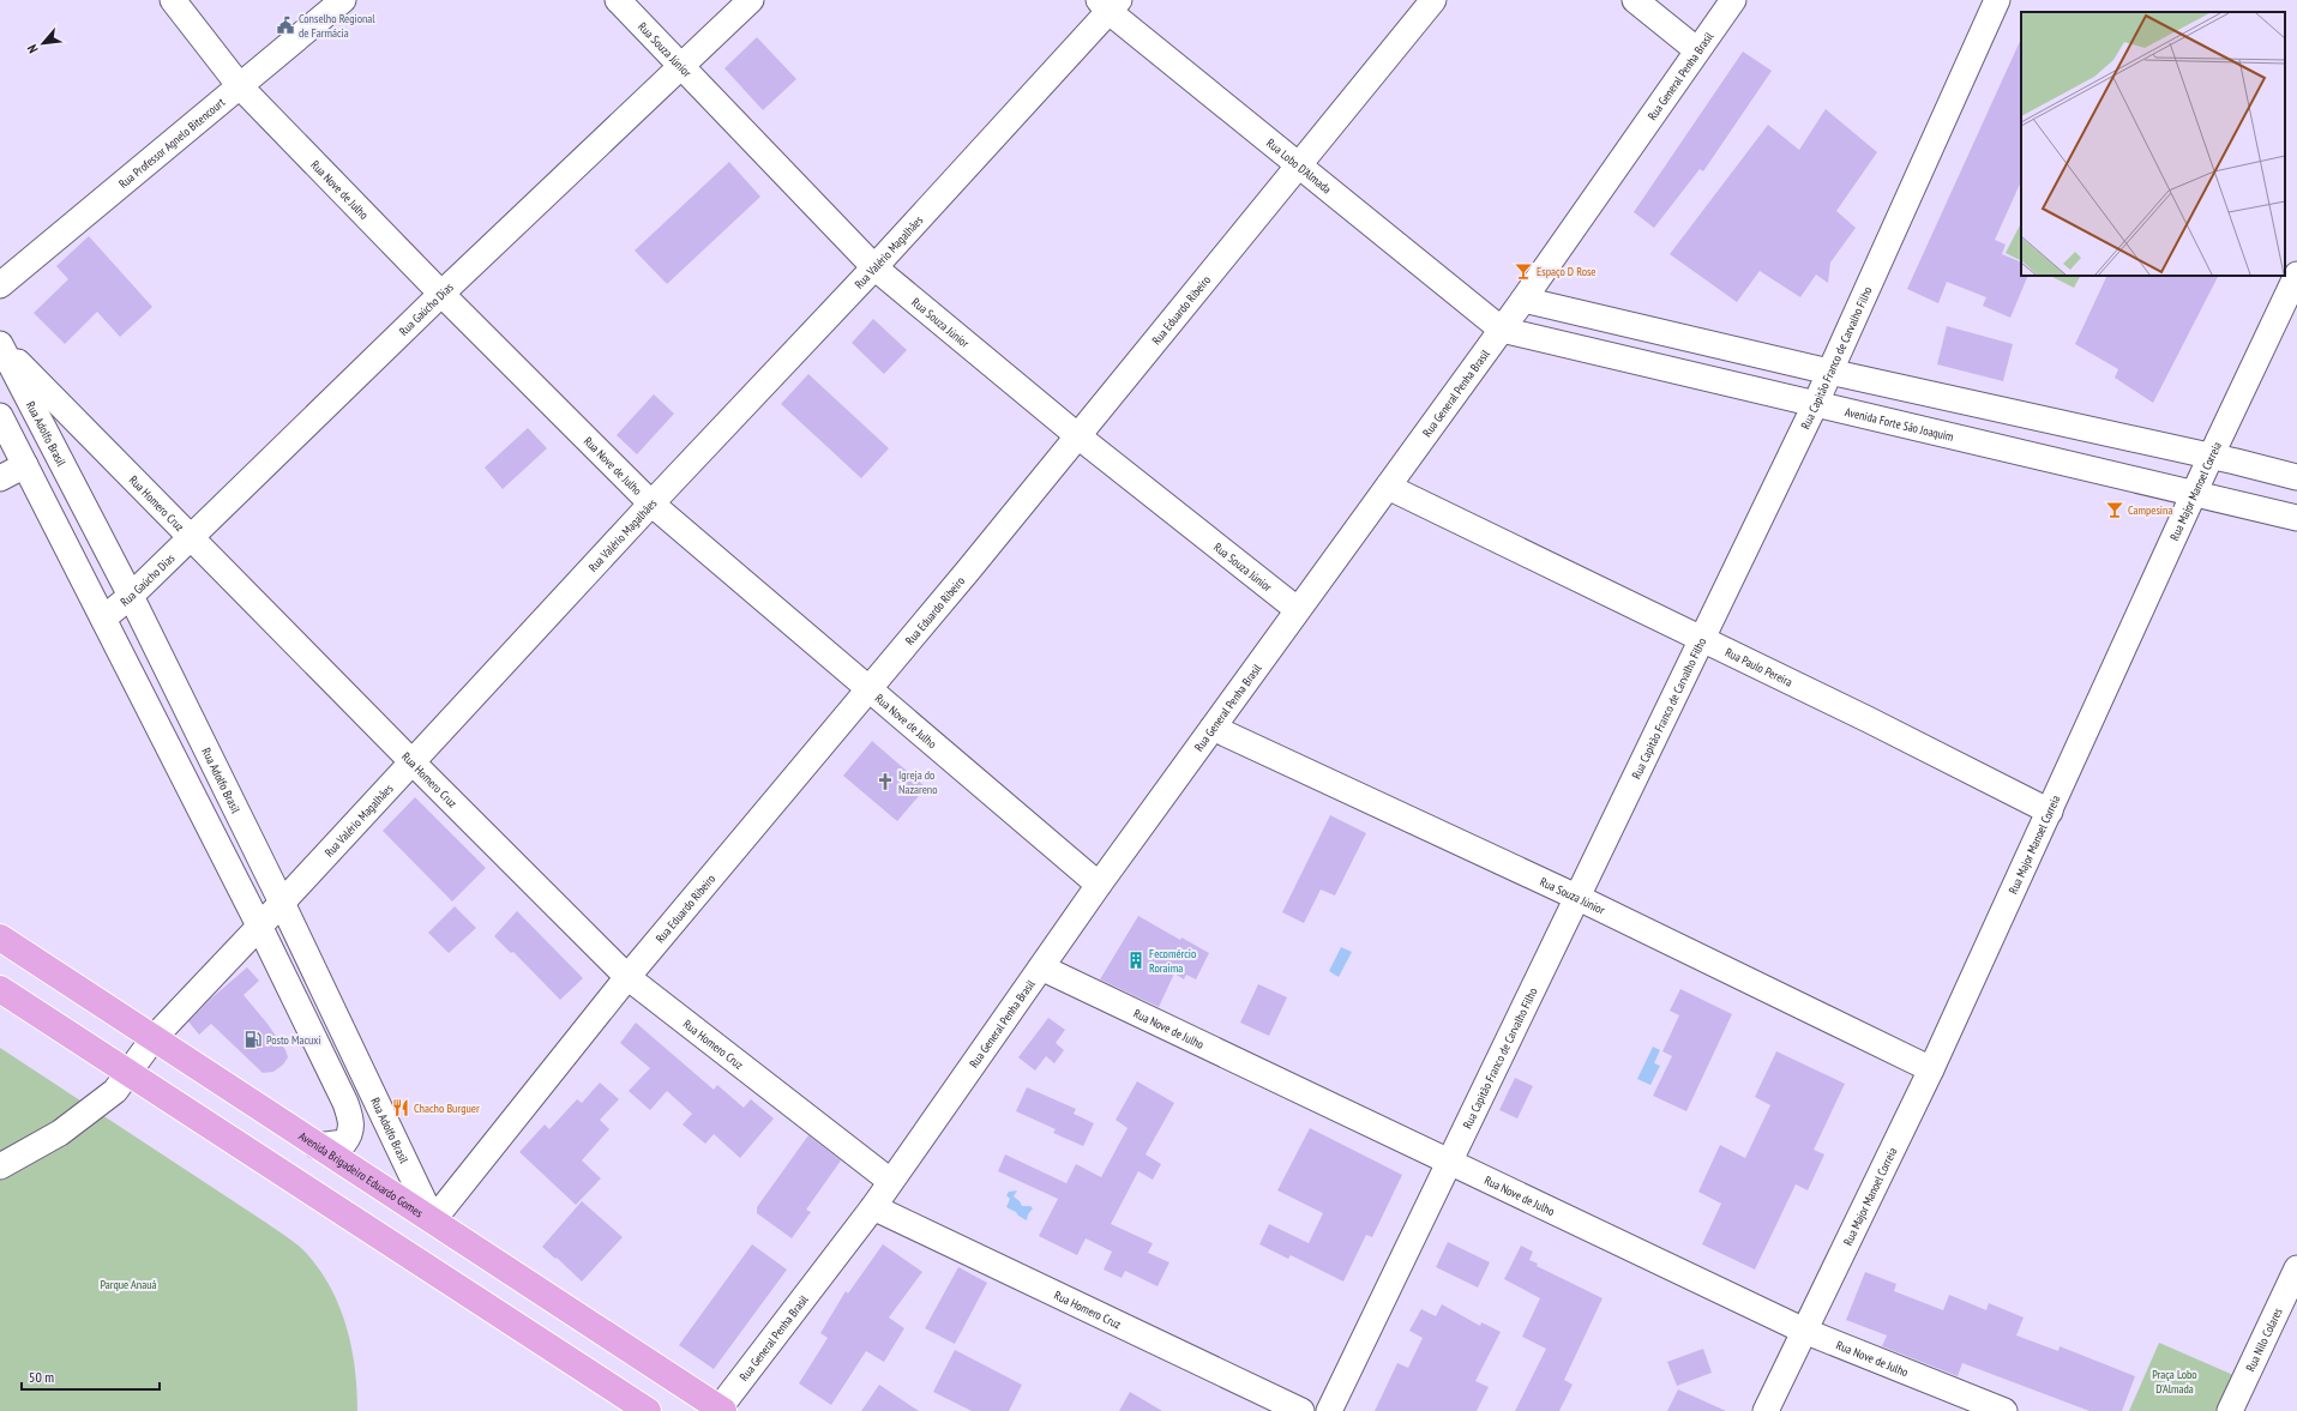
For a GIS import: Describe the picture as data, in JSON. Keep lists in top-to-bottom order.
{
  "streets": {
    "main road": ["Avenida Brigadeiro Eduardo Gomes"],
    "street": [
      "Rua Souza Júnior",
      "Rua General Penha Brasil",
      "Rua Professor Agnelo Bitencourt",
      "Rua Lobo D'Almada",
      "Rua Nove de Julho",
      "Rua Valério Magalhães",
      "Rua Gaúcho Dias",
      "Rua Eduardo Ribeiro",
      "Rua Capitão Franco de Carvalho Filho",
      "Avenida Forte São Joaquim",
      "Rua Adolfo Brasil",
      "Rua Major Manoel Correia",
      "Rua Homero Cruz",
      "Rua Paulo Pereira",
      "Rua Nilo Colares"
    ]
  },
  "crossings": [
    ["Rua Souza Júnior", "Rua General Penha Brasil"],
    ["Rua Souza Júnior", "Rua Valério Magalhães"],
    ["Rua Souza Júnior", "Rua Gaúcho Dias"],
    ["Rua Souza Júnior", "Rua Eduardo Ribeiro"],
    ["Rua Souza Júnior", "Rua Capitão Franco de Carvalho Filho"],
    ["Rua Souza Júnior", "Rua Major Manoel Correia"],
    ["Rua General Penha Brasil", "Rua Lobo D'Almada"],
    ["Rua General Penha Brasil", "Rua Nove de Julho"],
    ["Rua General Penha Brasil", "Avenida Forte São Joaquim"],
    ["Rua General Penha Brasil", "Rua Homero Cruz"],
    ["Rua General Penha Brasil", "Rua Paulo Pereira"],
    ["Rua General Penha Brasil", "Avenida Brigadeiro Eduardo Gomes"],
    ["Rua Professor Agnelo Bitencourt", "Rua Nove de Julho"],
    ["Rua Lobo D'Almada", "Rua Valério Magalhães"],
    ["Rua Lobo D'Almada", "Rua Eduardo Ribeiro"],
    ["Rua Lobo D'Almada", "Avenida Forte São Joaquim"],
    ["Rua Nove de Julho", "Rua Valério Magalhães"],
    ["Rua Nove de Julho", "Rua Gaúcho Dias"],
    ["Rua Nove de Julho", "Rua Eduardo Ribeiro"],
    ["Rua Nove de Julho", "Rua Capitão Franco de Carvalho Filho"],
    ["Rua Nove de Julho", "Rua Major Manoel Correia"],
    ["Rua Valério Magalhães", "Rua Adolfo Brasil"],
    ["Rua Valério Magalhães", "Rua Homero Cruz"],
    ["Rua Valério Magalhães", "Avenida Brigadeiro Eduardo Gomes"],
    ["Rua Gaúcho Dias", "Rua Adolfo Brasil"],
    ["Rua Gaúcho Dias", "Rua Homero Cruz"],
    ["Rua Eduardo Ribeiro", "Rua Adolfo Brasil"],
    ["Rua Eduardo Ribeiro", "Rua Homero Cruz"],
    ["Rua Eduardo Ribeiro", "Avenida Brigadeiro Eduardo Gomes"],
    ["Rua Capitão Franco de Carvalho Filho", "Avenida Forte São Joaquim"],
    ["Rua Capitão Franco de Carvalho Filho", "Rua Paulo Pereira"],
    ["Avenida Forte São Joaquim", "Rua Major Manoel Correia"],
    ["Rua Adolfo Brasil", "Rua Homero Cruz"],
    ["Rua Adolfo Brasil", "Avenida Brigadeiro Eduardo Gomes"],
    ["Rua Major Manoel Correia", "Rua Paulo Pereira"]
  ],
  "parks": ["Parque Anauá", "Praça Lobo D'Almada"],
  "places": {
    "public building": ["Conselho Regional de Farmácia"],
    "bar": ["Espaço D Rose", "Campesina"],
    "church": ["Igreja do Nazareno"],
    "building": ["Fecomércio Roraima"],
    "fuel station": ["Posto Macuxi"],
    "restaurant": ["Chacho Burguer"]
  },
  "scale_bar": "50 m",
  "north": "bottom left"
}
